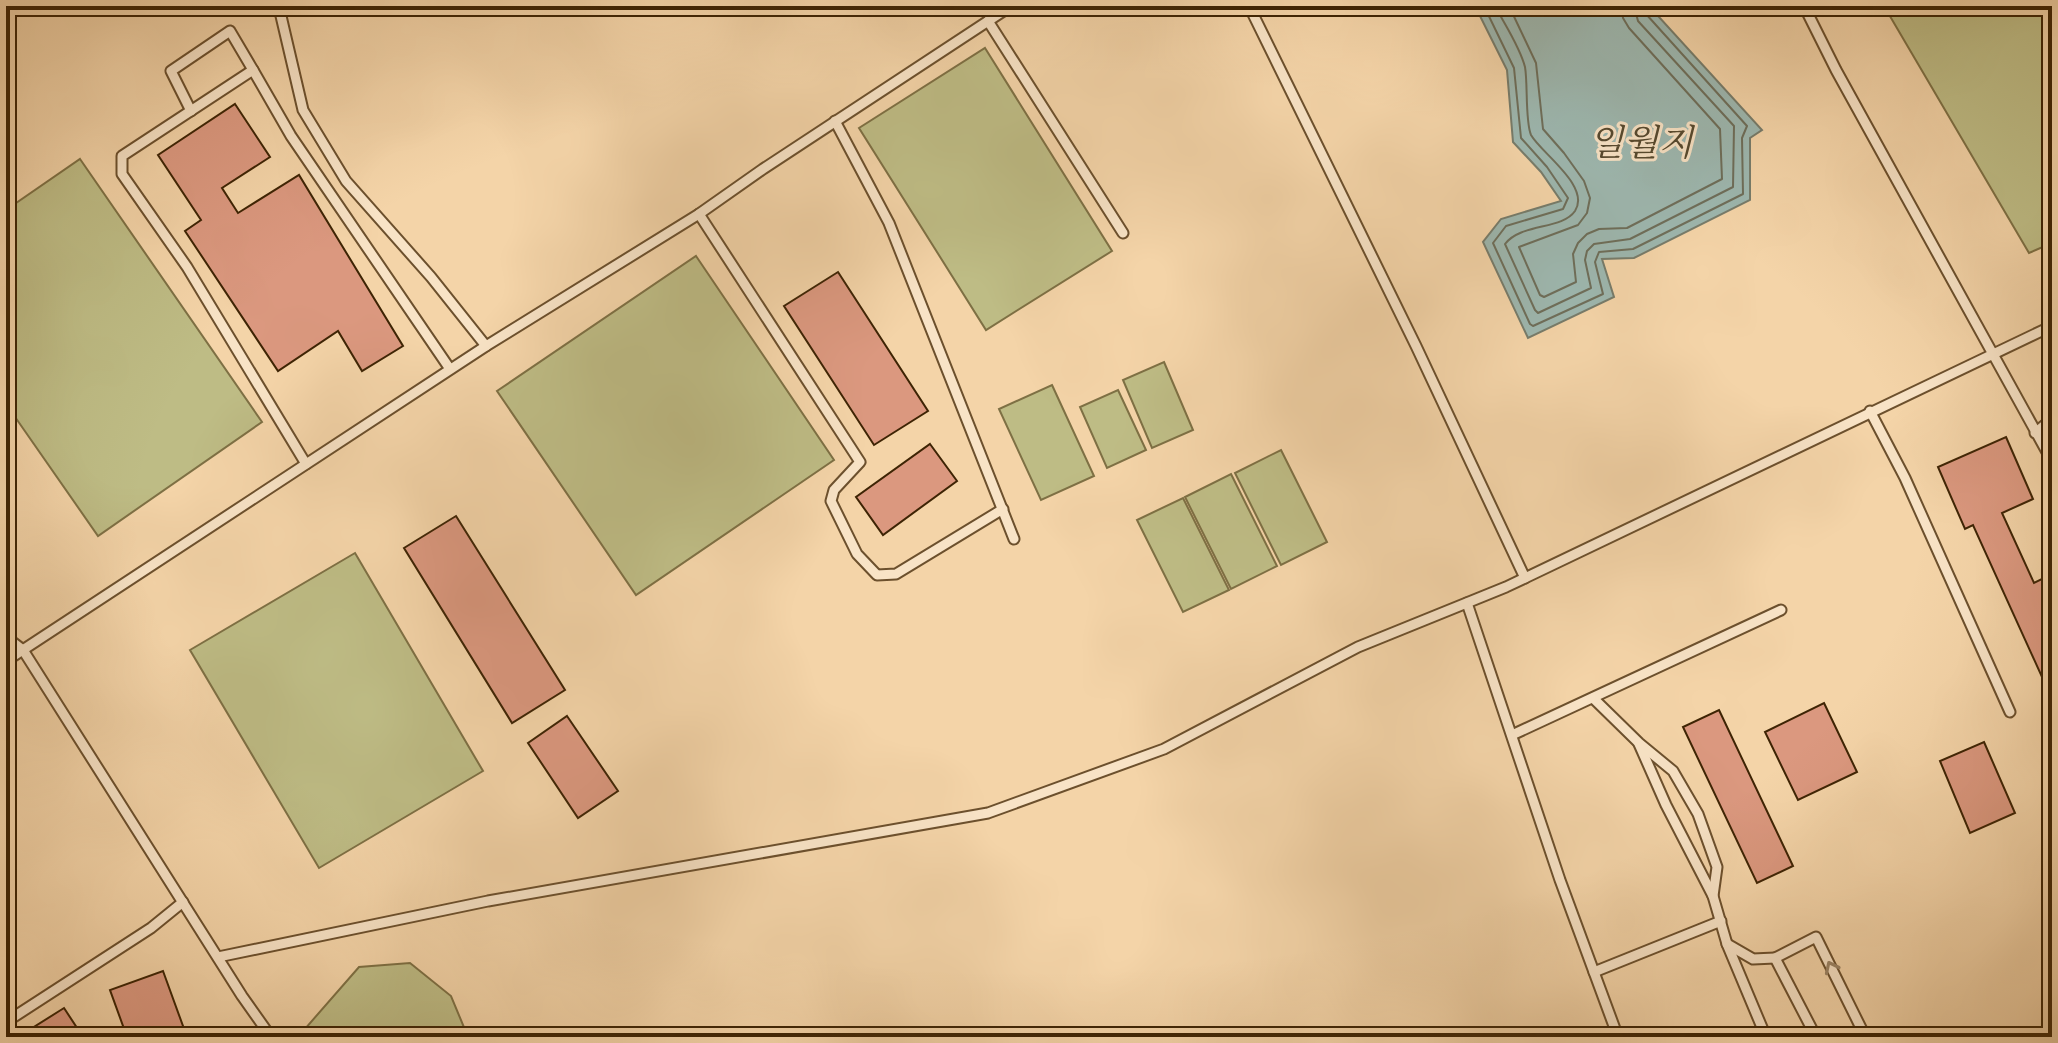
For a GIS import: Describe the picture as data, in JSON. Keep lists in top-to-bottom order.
{
  "water": ["일월지"]
}
